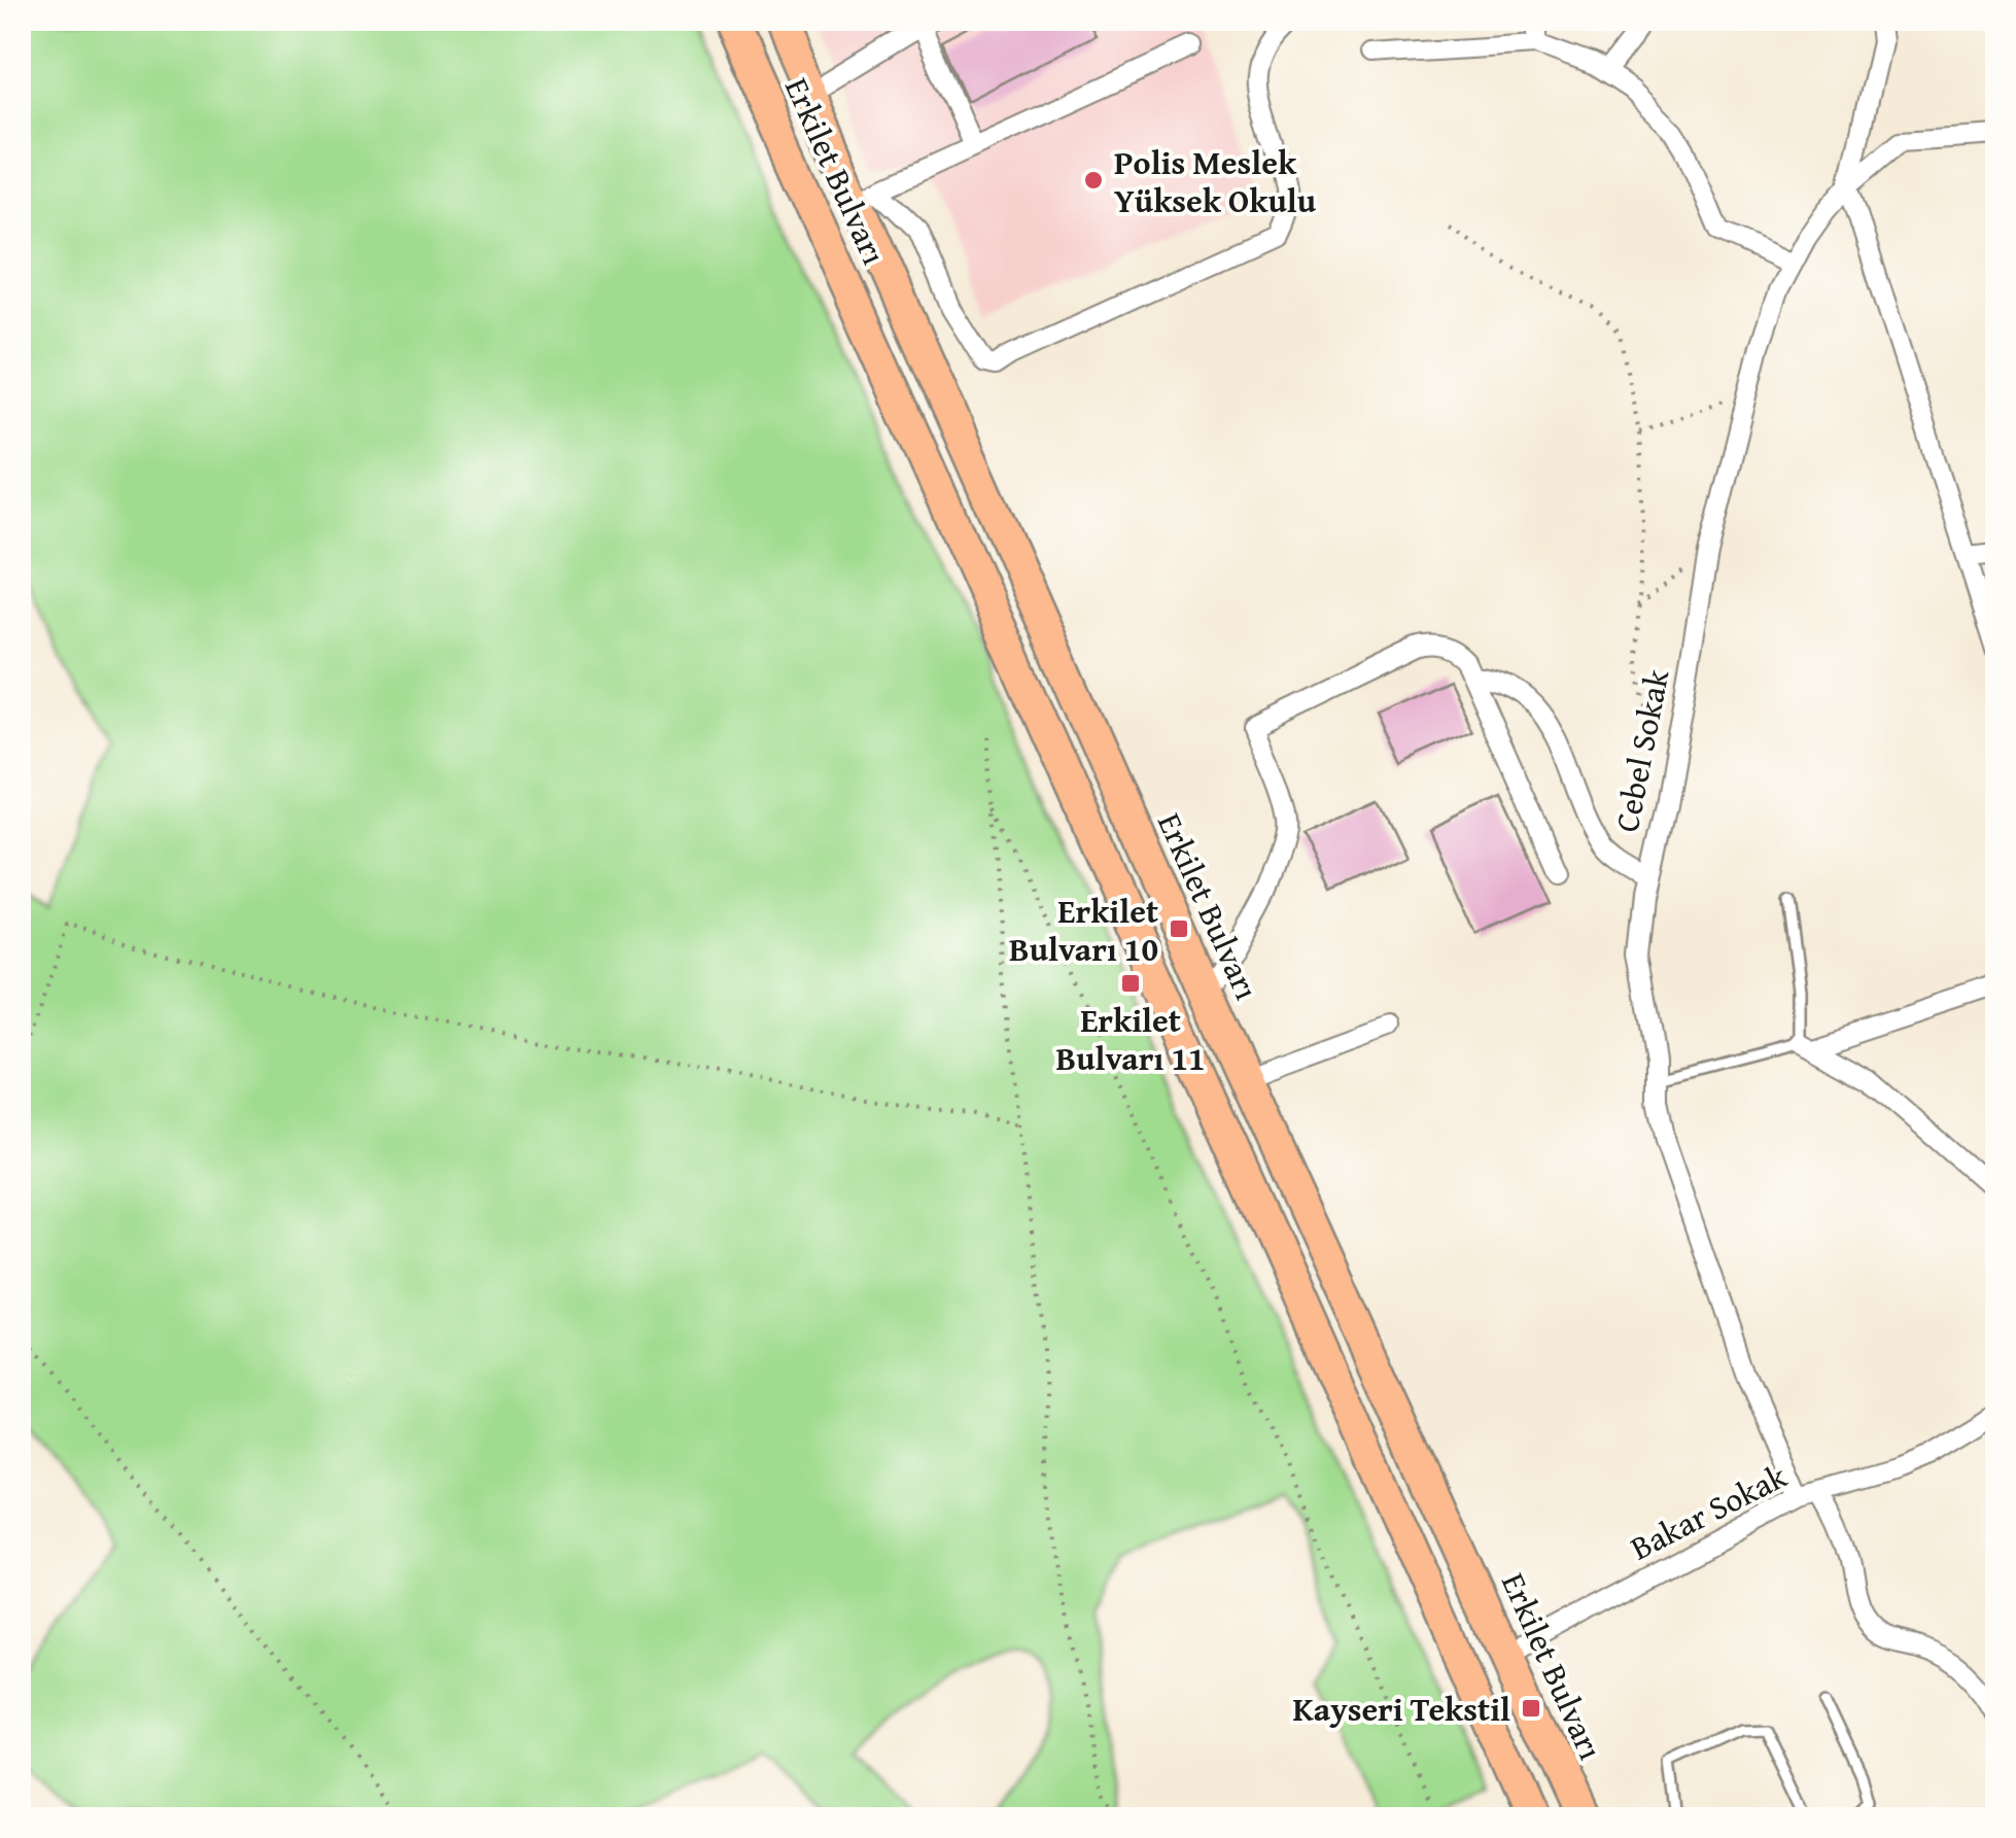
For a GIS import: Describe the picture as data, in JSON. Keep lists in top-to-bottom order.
{
  "streets": {
    "main road": ["Erkilet Bulvarı"],
    "street": ["Cebel Sokak", "Bakar Sokak"]
  },
  "crossings": [
    ["Erkilet Bulvarı", "Bakar Sokak"],
    ["Cebel Sokak", "Bakar Sokak"]
  ],
  "places": {
    "other": ["Polis Meslek Yüksek Okulu"],
    "transit": ["Erkilet Bulvarı 10", "Erkilet Bulvarı 11", "Kayseri Tekstil"]
  }
}
